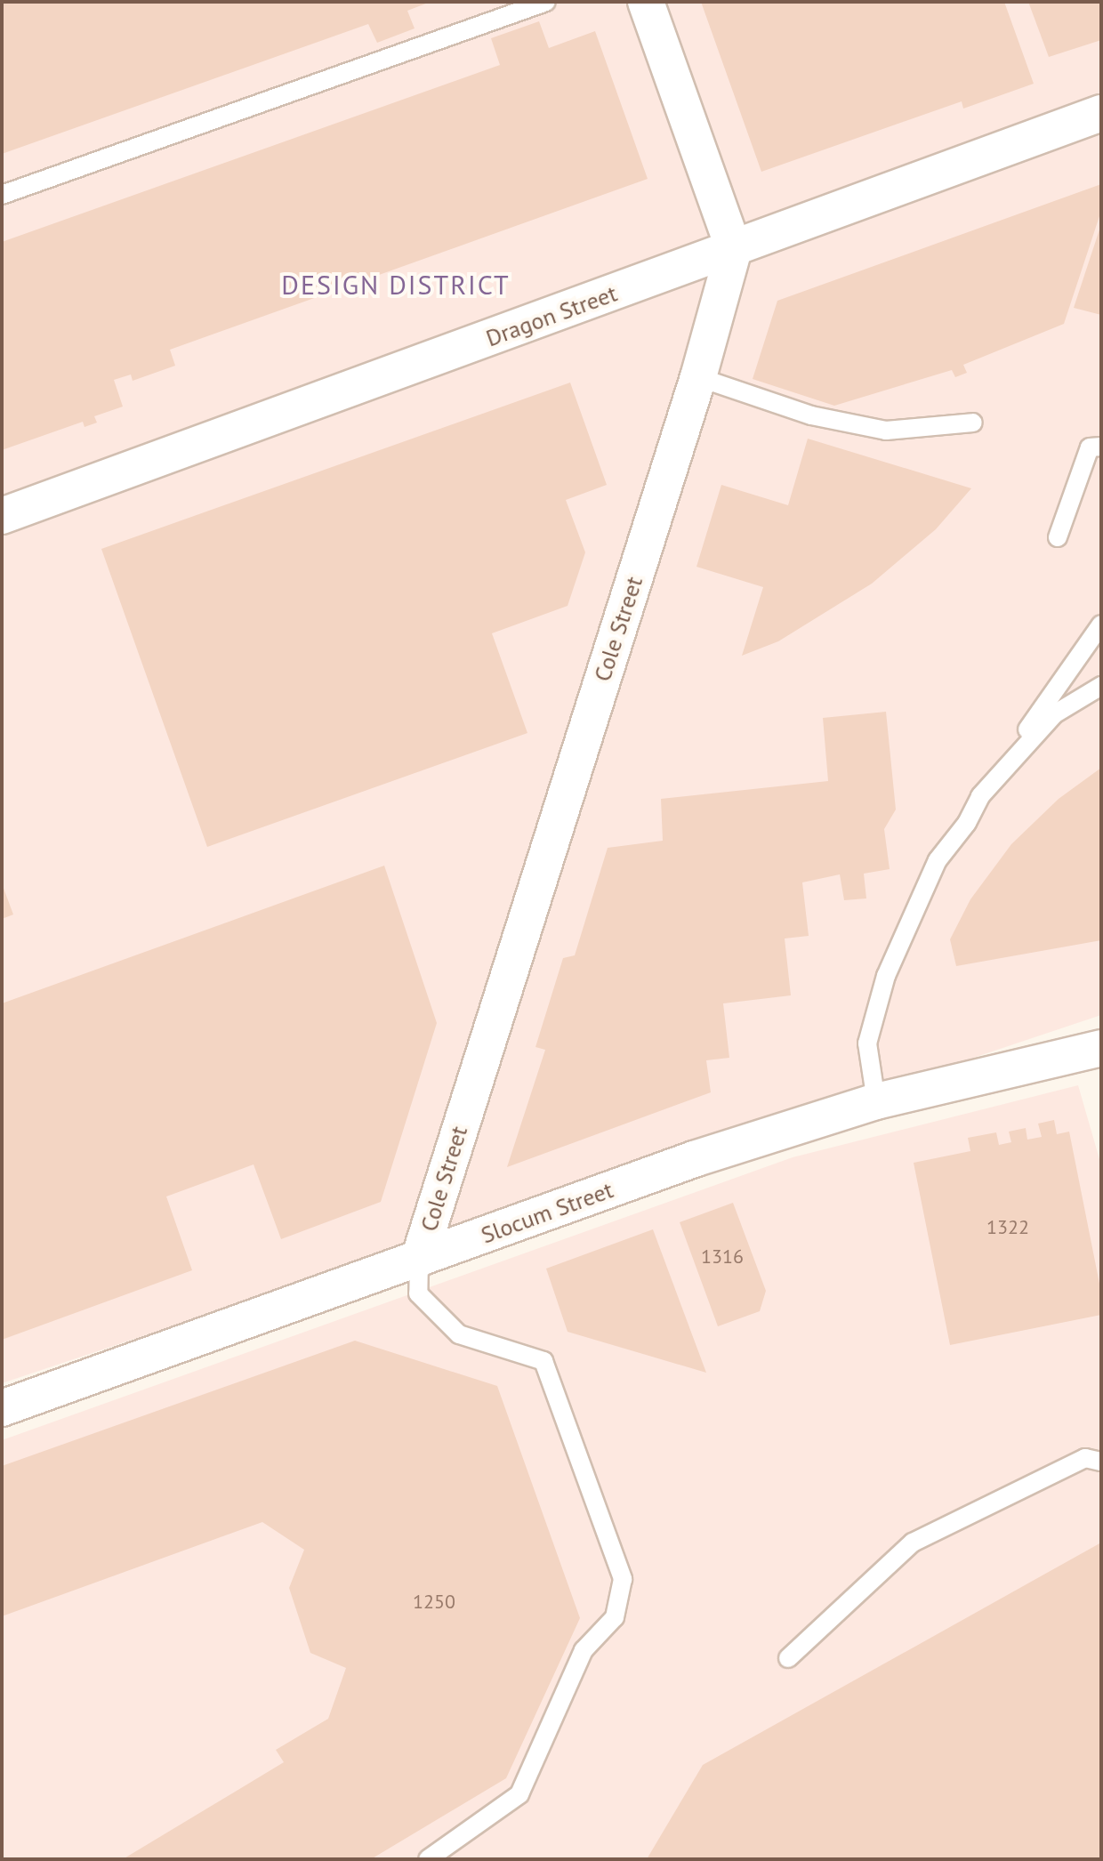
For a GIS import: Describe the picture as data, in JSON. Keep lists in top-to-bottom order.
{
  "streets": {
    "street": ["Dragon Street", "Cole Street", "Slocum Street"]
  },
  "crossings": [
    ["Dragon Street", "Cole Street"],
    ["Cole Street", "Slocum Street"]
  ],
  "districts": ["DESIGN DISTRICT"],
  "house_numbers": ["1322", "1316", "1250"]
}
